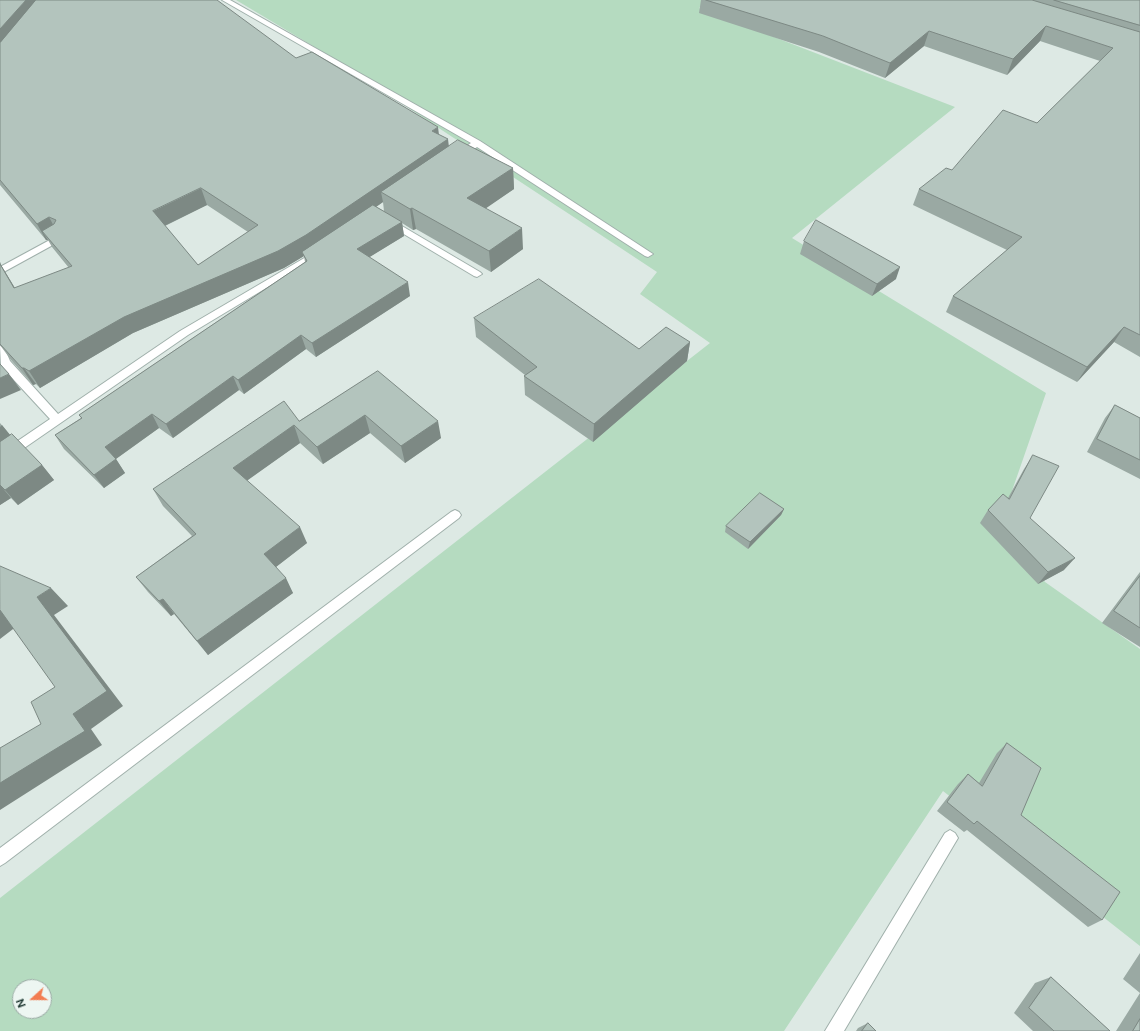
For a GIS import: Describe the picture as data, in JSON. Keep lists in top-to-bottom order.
{
  "north": "left"
}
